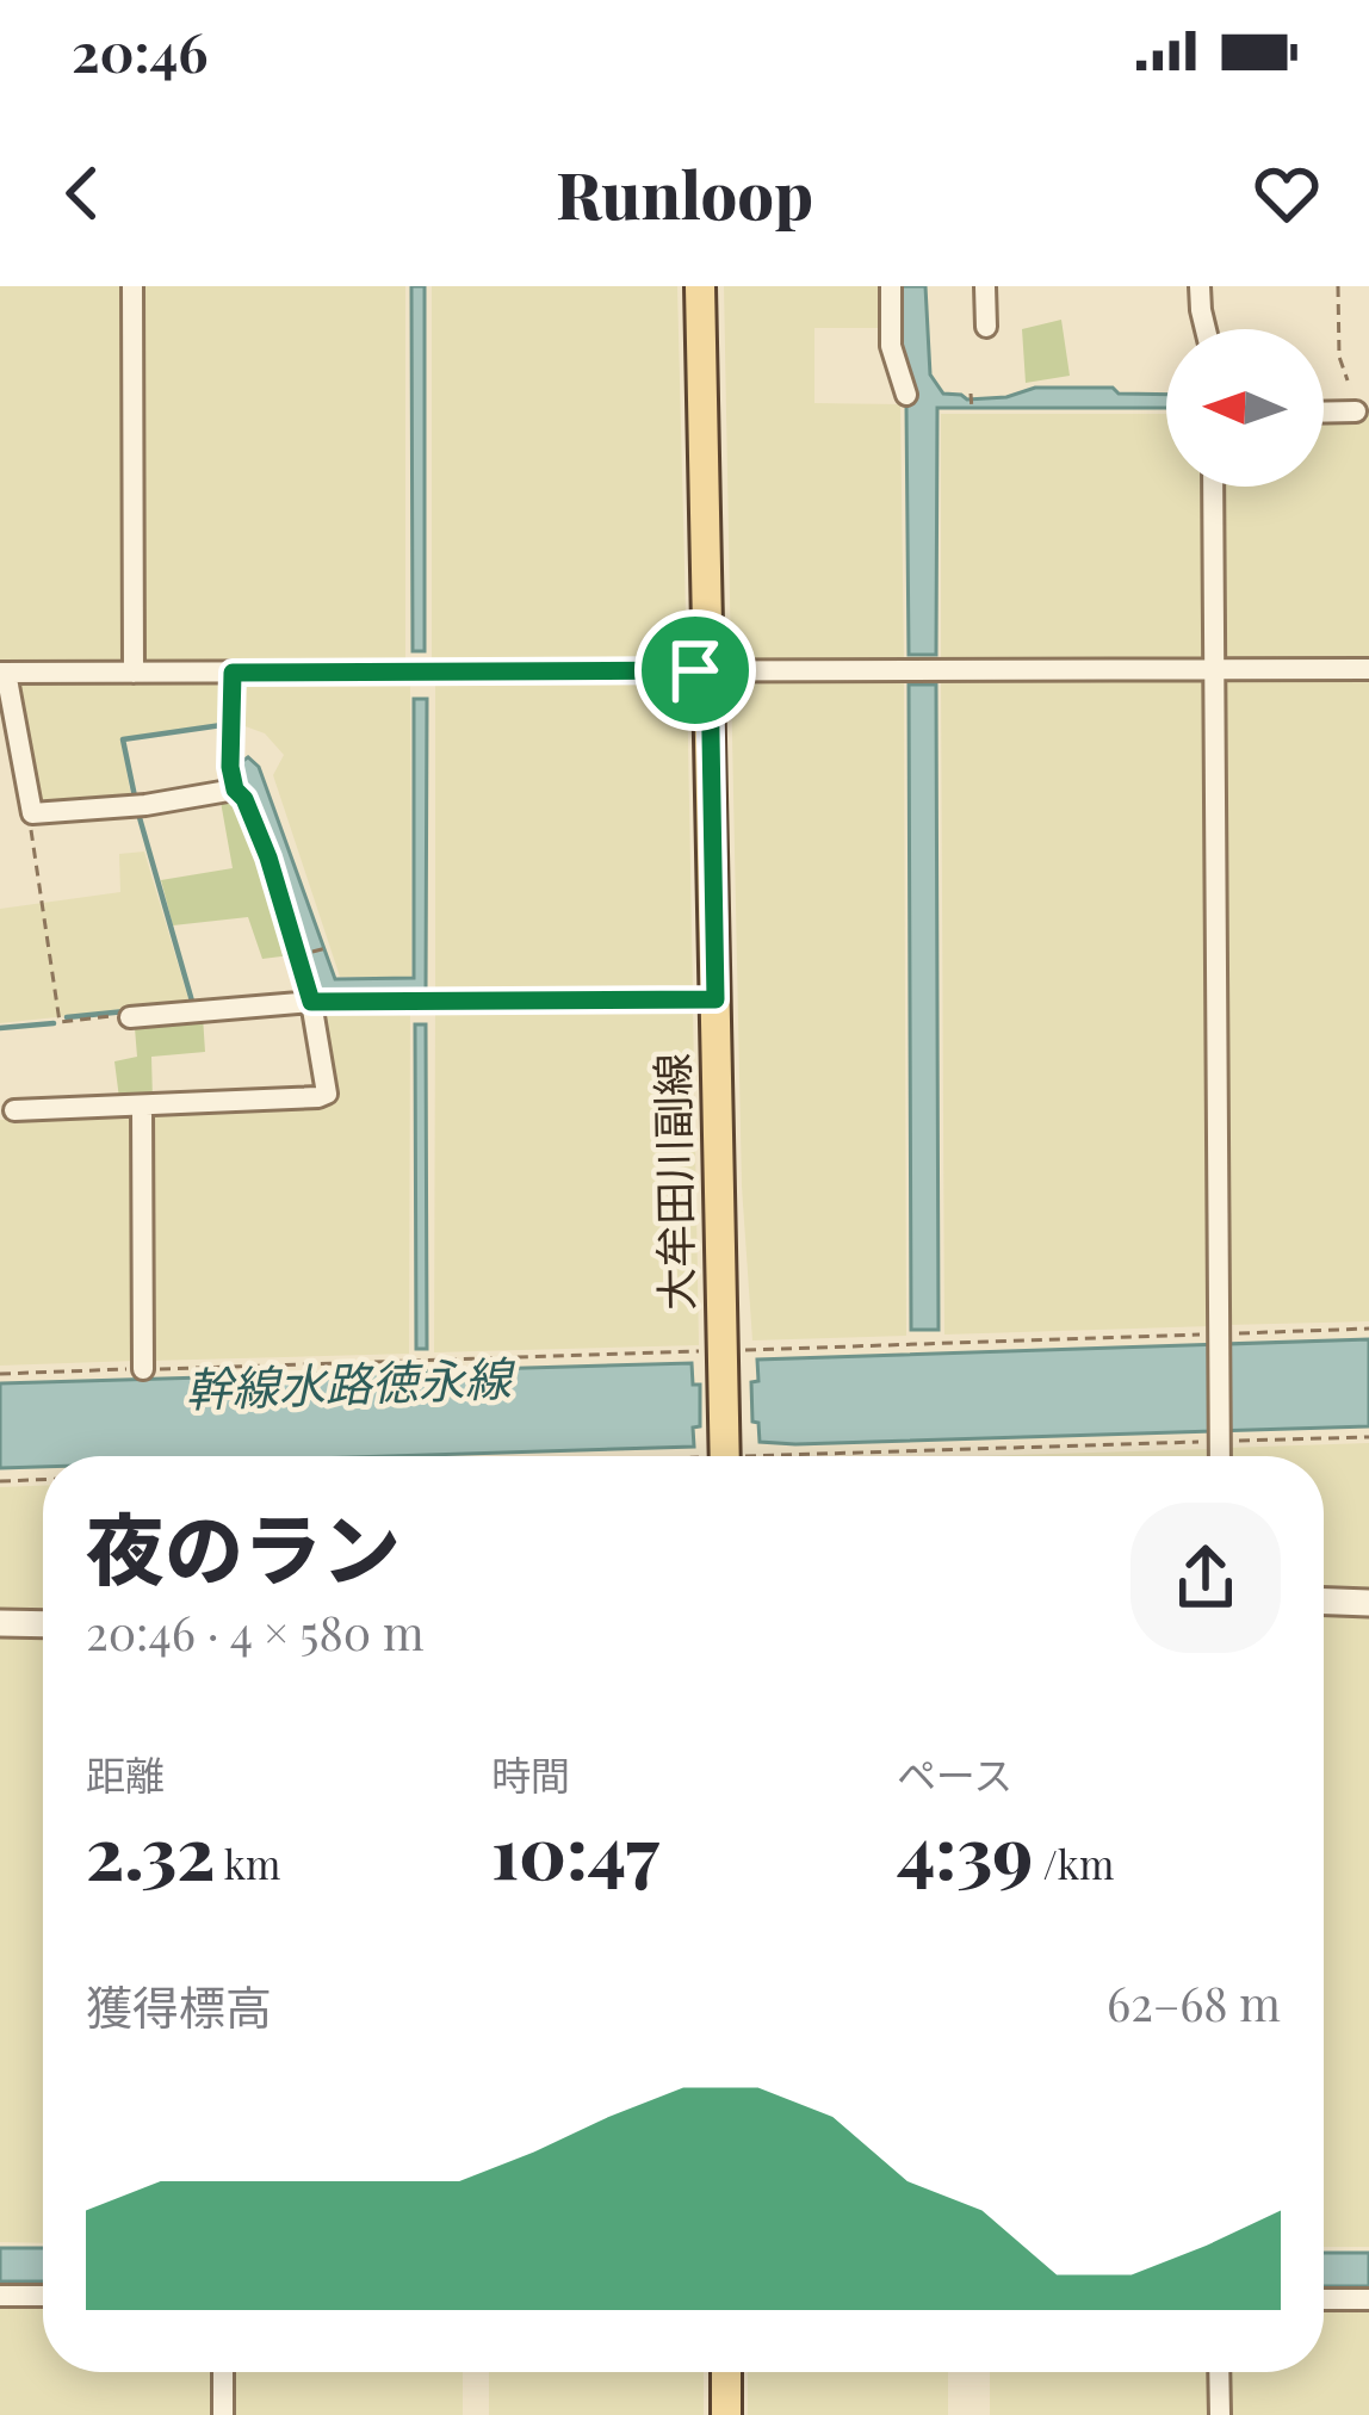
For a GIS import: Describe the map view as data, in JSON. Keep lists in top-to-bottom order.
{
  "streets": {
    "main road": ["大牟田川副線"]
  },
  "water": ["幹線水路徳永線"],
  "north": "left",
  "page": {
    "status": "20:46",
    "header": "Runloop",
    "heading": ["夜のラン", "20:46 · 4 × 580 m"],
    "stats": [
      ["距離", "2.32 km"],
      ["時間", "10:47"],
      ["ペース", "4:39 /km"]
    ],
    "chart": ["獲得標高", "62–68 m"]
  }
}
